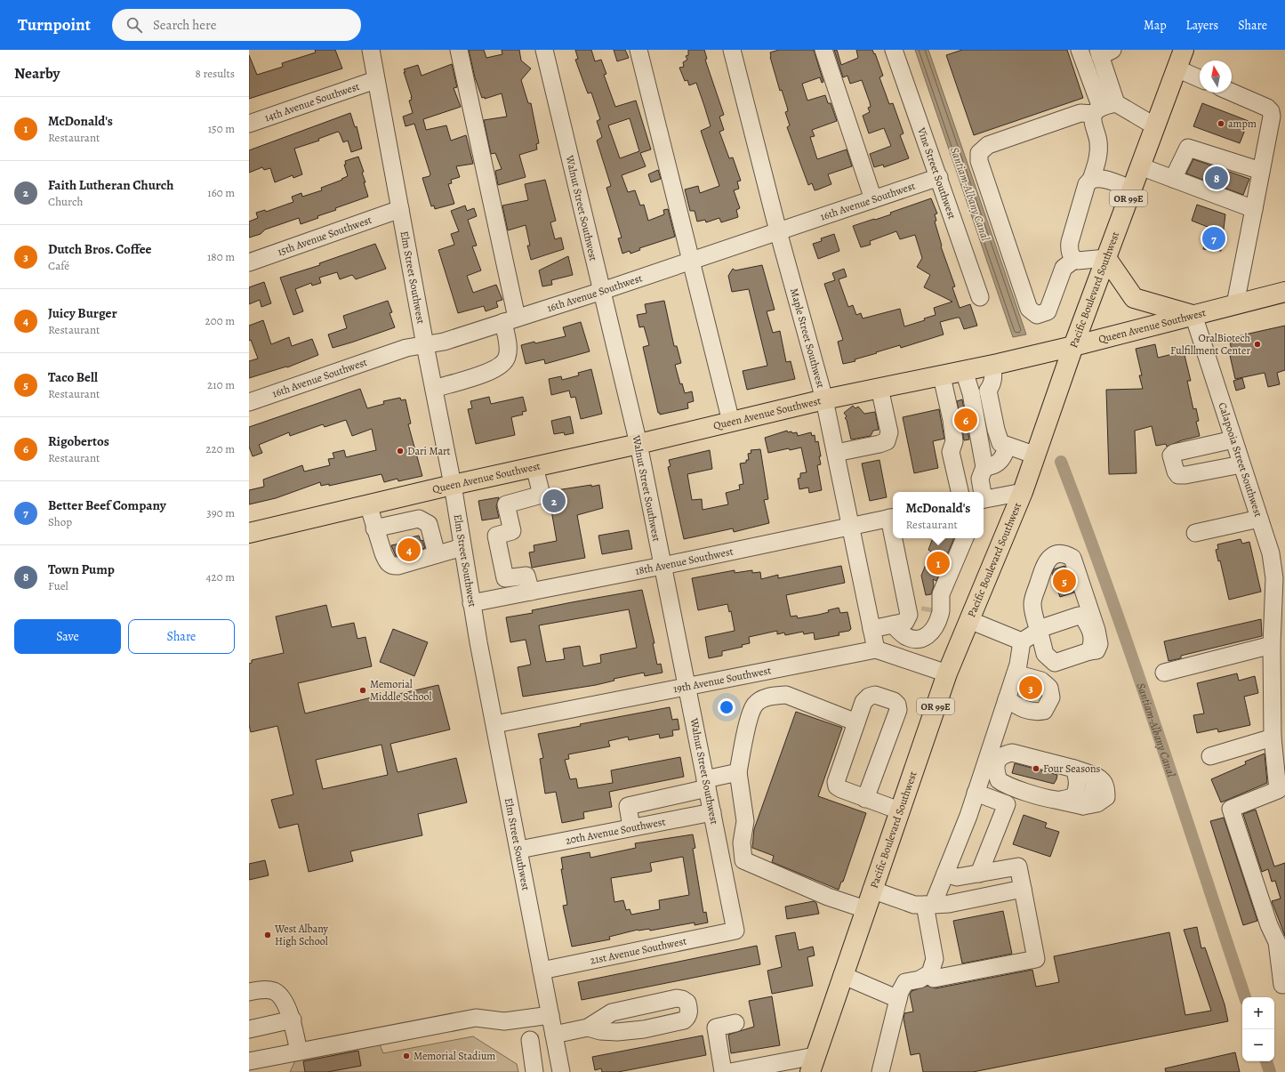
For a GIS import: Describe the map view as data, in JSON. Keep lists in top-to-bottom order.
{
  "streets": {
    "main road": ["OR 99E", "Pacific Boulevard Southwest", "Queen Avenue Southwest"],
    "street": [
      "14th Avenue Southwest",
      "Vine Street Southwest",
      "16th Avenue Southwest",
      "Walnut Street Southwest",
      "15th Avenue Southwest",
      "Elm Street Southwest",
      "Maple Street Southwest",
      "Calapooia Street Southwest",
      "18th Avenue Southwest",
      "19th Avenue Southwest",
      "20th Avenue Southwest",
      "21st Avenue Southwest"
    ]
  },
  "crossings": [
    ["14th Avenue Southwest", "Elm Street Southwest"],
    ["Vine Street Southwest", "16th Avenue Southwest"],
    ["16th Avenue Southwest", "Walnut Street Southwest"],
    ["16th Avenue Southwest", "Elm Street Southwest"],
    ["16th Avenue Southwest", "Maple Street Southwest"],
    ["Walnut Street Southwest", "Queen Avenue Southwest"],
    ["Walnut Street Southwest", "18th Avenue Southwest"],
    ["Walnut Street Southwest", "19th Avenue Southwest"],
    ["Walnut Street Southwest", "20th Avenue Southwest"],
    ["Walnut Street Southwest", "21st Avenue Southwest"],
    ["15th Avenue Southwest", "Elm Street Southwest"],
    ["Elm Street Southwest", "Queen Avenue Southwest"],
    ["Elm Street Southwest", "18th Avenue Southwest"],
    ["Elm Street Southwest", "19th Avenue Southwest"],
    ["Elm Street Southwest", "20th Avenue Southwest"],
    ["Elm Street Southwest", "21st Avenue Southwest"],
    ["Pacific Boulevard Southwest", "Queen Avenue Southwest"],
    ["Pacific Boulevard Southwest", "19th Avenue Southwest"],
    ["Queen Avenue Southwest", "Maple Street Southwest"],
    ["Queen Avenue Southwest", "Calapooia Street Southwest"],
    ["Maple Street Southwest", "18th Avenue Southwest"],
    ["Maple Street Southwest", "19th Avenue Southwest"]
  ],
  "water": ["Santiam-Albany Canal"],
  "places": [
    "ampm",
    "OralBiotech Fulfillment Center",
    "Dari Mart",
    "Memorial Middle School",
    "Four Seasons",
    "West Albany High School",
    "Memorial Stadium"
  ],
  "north": "top",
  "page": {
    "header": "Turnpoint",
    "search": "Search here",
    "nav": ["Map", "Layers", "Share"],
    "heading": ["Nearby", "8 results"],
    "list": [
      {
        "mark": "1",
        "name": "McDonald's",
        "note": "Restaurant",
        "value": "150 m"
      },
      {
        "mark": "2",
        "name": "Faith Lutheran Church",
        "note": "Church",
        "value": "160 m"
      },
      {
        "mark": "3",
        "name": "Dutch Bros. Coffee",
        "note": "Café",
        "value": "180 m"
      },
      {
        "mark": "4",
        "name": "Juicy Burger",
        "note": "Restaurant",
        "value": "200 m"
      },
      {
        "mark": "5",
        "name": "Taco Bell",
        "note": "Restaurant",
        "value": "210 m"
      },
      {
        "mark": "6",
        "name": "Rigobertos",
        "note": "Restaurant",
        "value": "220 m"
      },
      {
        "mark": "7",
        "name": "Better Beef Company",
        "note": "Shop",
        "value": "390 m"
      },
      {
        "mark": "8",
        "name": "Town Pump",
        "note": "Fuel",
        "value": "420 m"
      }
    ],
    "pins": [
      "8",
      "7",
      "6",
      "2",
      "4",
      "1",
      "5",
      "3"
    ],
    "popup": ["McDonald's", "Restaurant"],
    "buttons": ["Save", "Share"],
    "map_buttons": ["+", "−"]
  }
}
